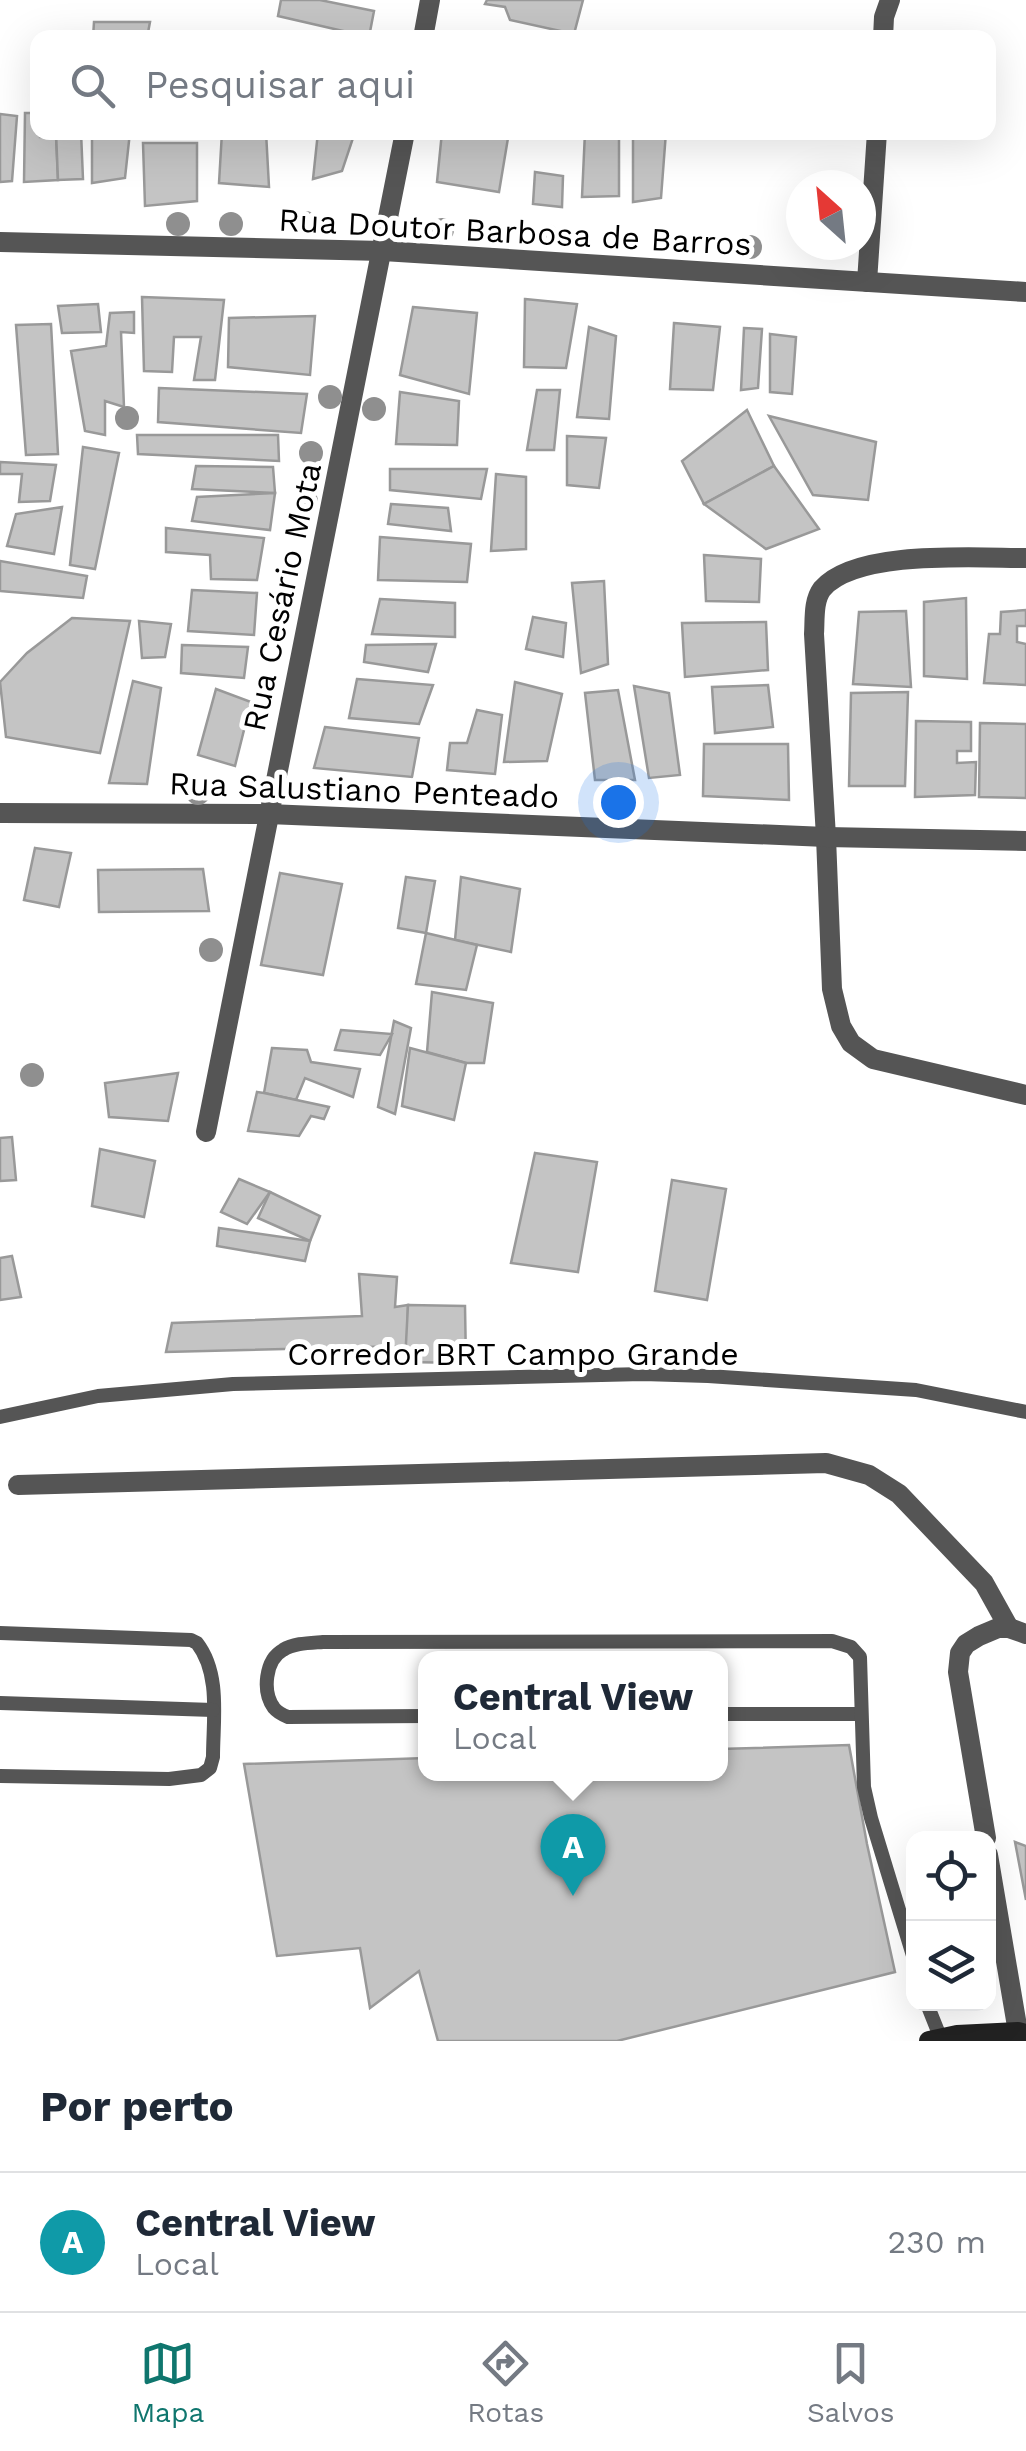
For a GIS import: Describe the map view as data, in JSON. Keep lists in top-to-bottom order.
{
  "streets": {
    "street": ["Rua Doutor Barbosa de Barros", "Rua Cesário Mota", "Rua Salustiano Penteado"],
    "lane": ["Corredor BRT Campo Grande"]
  },
  "crossings": [
    ["Rua Doutor Barbosa de Barros", "Rua Cesário Mota"],
    ["Rua Cesário Mota", "Rua Salustiano Penteado"]
  ],
  "north": "top left",
  "page": {
    "search": "Pesquisar aqui",
    "popup": ["Central View", "Local"],
    "pins": "A",
    "heading": "Por perto",
    "list": [
      {
        "mark": "A",
        "name": "Central View",
        "note": "Local",
        "value": "230 m"
      }
    ],
    "nav": ["Mapa", "Rotas", "Salvos"]
  }
}
